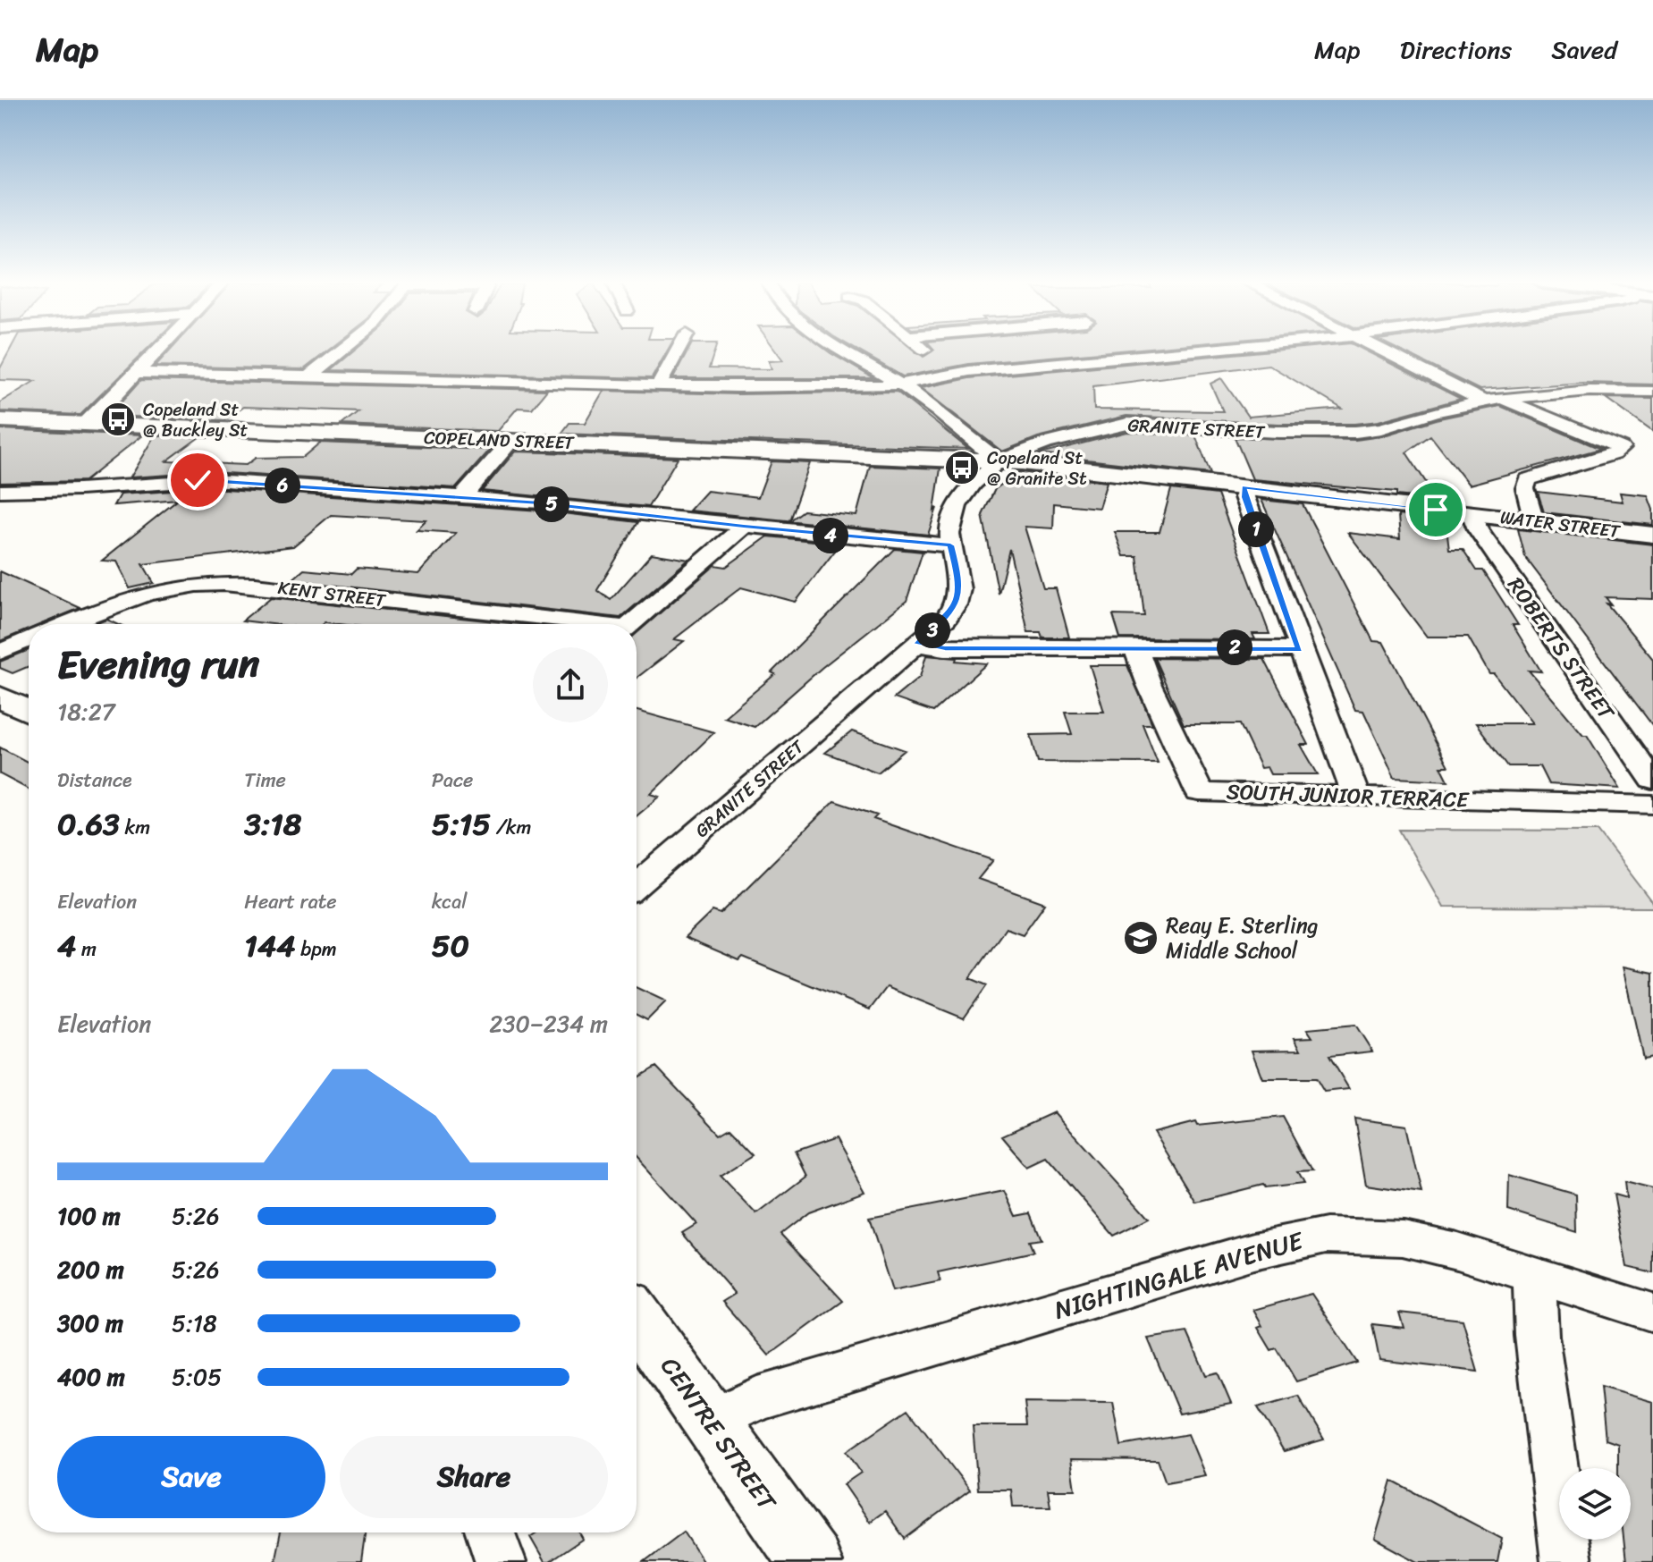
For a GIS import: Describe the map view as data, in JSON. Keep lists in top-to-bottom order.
{
  "streets": {
    "main road": ["COPELAND STREET", "WATER STREET", "CENTRE STREET"],
    "street": [
      "GRANITE STREET",
      "KENT STREET",
      "ROBERTS STREET",
      "SOUTH JUNIOR TERRACE",
      "NIGHTINGALE AVENUE"
    ]
  },
  "crossings": [
    ["GRANITE STREET", "COPELAND STREET"],
    ["GRANITE STREET", "WATER STREET"],
    ["COPELAND STREET", "WATER STREET"],
    ["WATER STREET", "ROBERTS STREET"],
    ["NIGHTINGALE AVENUE", "CENTRE STREET"]
  ],
  "places": {
    "bus stop": ["Copeland St @ Buckley St", "Copeland St @ Granite St"],
    "school or university": ["Reay E. Sterling Middle School"]
  },
  "page": {
    "header": "Map",
    "nav": ["Map", "Directions", "Saved"],
    "pins": [
      "6",
      "5",
      "1",
      "4",
      "3",
      "2"
    ],
    "heading": ["Evening run", "18:27"],
    "stats": [
      ["Distance", "0.63 km"],
      ["Time", "3:18"],
      ["Pace", "5:15 /km"],
      ["Elevation", "4 m"],
      ["Heart rate", "144 bpm"],
      ["kcal", "50"]
    ],
    "chart": ["Elevation", "230–234 m"],
    "list": [
      {
        "name": "100 m",
        "note": "5:26"
      },
      {
        "name": "200 m",
        "note": "5:26"
      },
      {
        "name": "300 m",
        "note": "5:18"
      },
      {
        "name": "400 m",
        "note": "5:05"
      }
    ],
    "buttons": ["Save", "Share"]
  }
}
